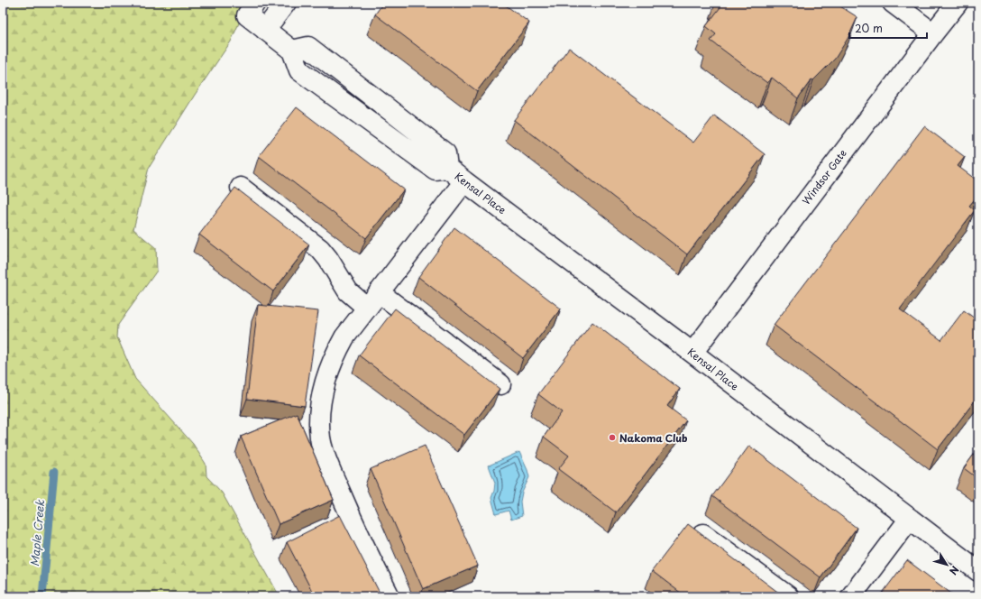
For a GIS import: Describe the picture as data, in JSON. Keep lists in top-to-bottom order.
{
  "streets": {
    "street": ["Windsor Gate", "Kensal Place"]
  },
  "crossings": [
    ["Windsor Gate", "Kensal Place"]
  ],
  "water": ["Maple Creek"],
  "places": ["Nakoma Club"],
  "scale_bar": "20 m",
  "north": "bottom right"
}
